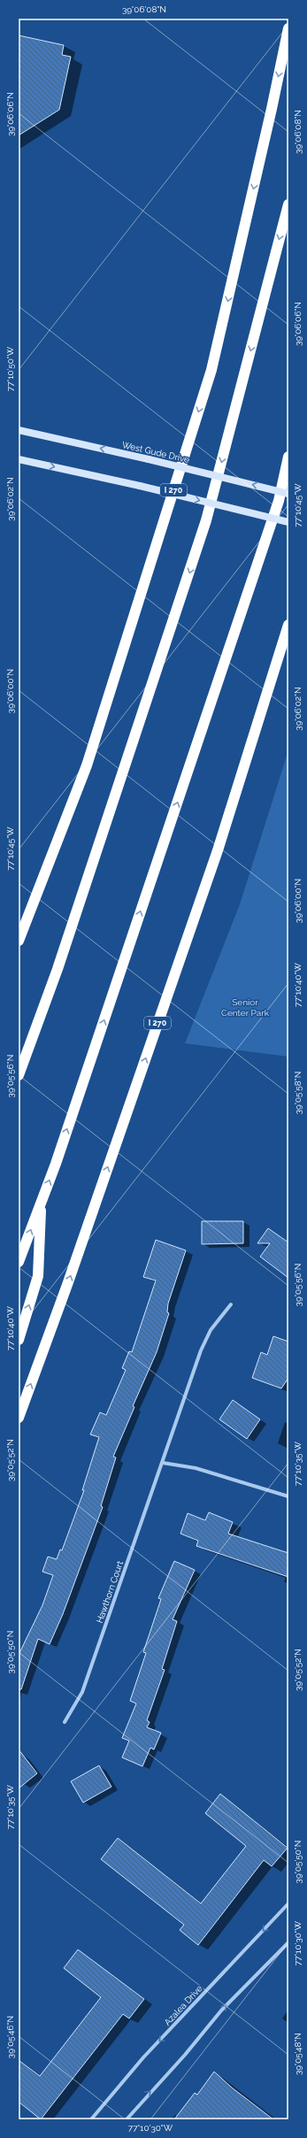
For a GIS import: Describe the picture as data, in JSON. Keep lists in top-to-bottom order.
{
  "streets": {
    "highway": ["I 270"],
    "main road": ["West Gude Drive"],
    "street": ["Hawthorn Court", "Azalea Drive"]
  },
  "parks": ["Senior Center Park"],
  "coordinates": [
    "39°06'08\"N",
    "39°06'06\"N",
    "77°10'50\"W",
    "39°06'02\"N",
    "77°10'45\"W",
    "39°06'00\"N",
    "77°10'40\"W",
    "39°05'56\"N",
    "39°05'58\"N",
    "39°05'52\"N",
    "77°10'35\"W",
    "39°05'50\"N",
    "77°10'30\"W",
    "39°05'46\"N",
    "39°05'48\"N"
  ]
}
